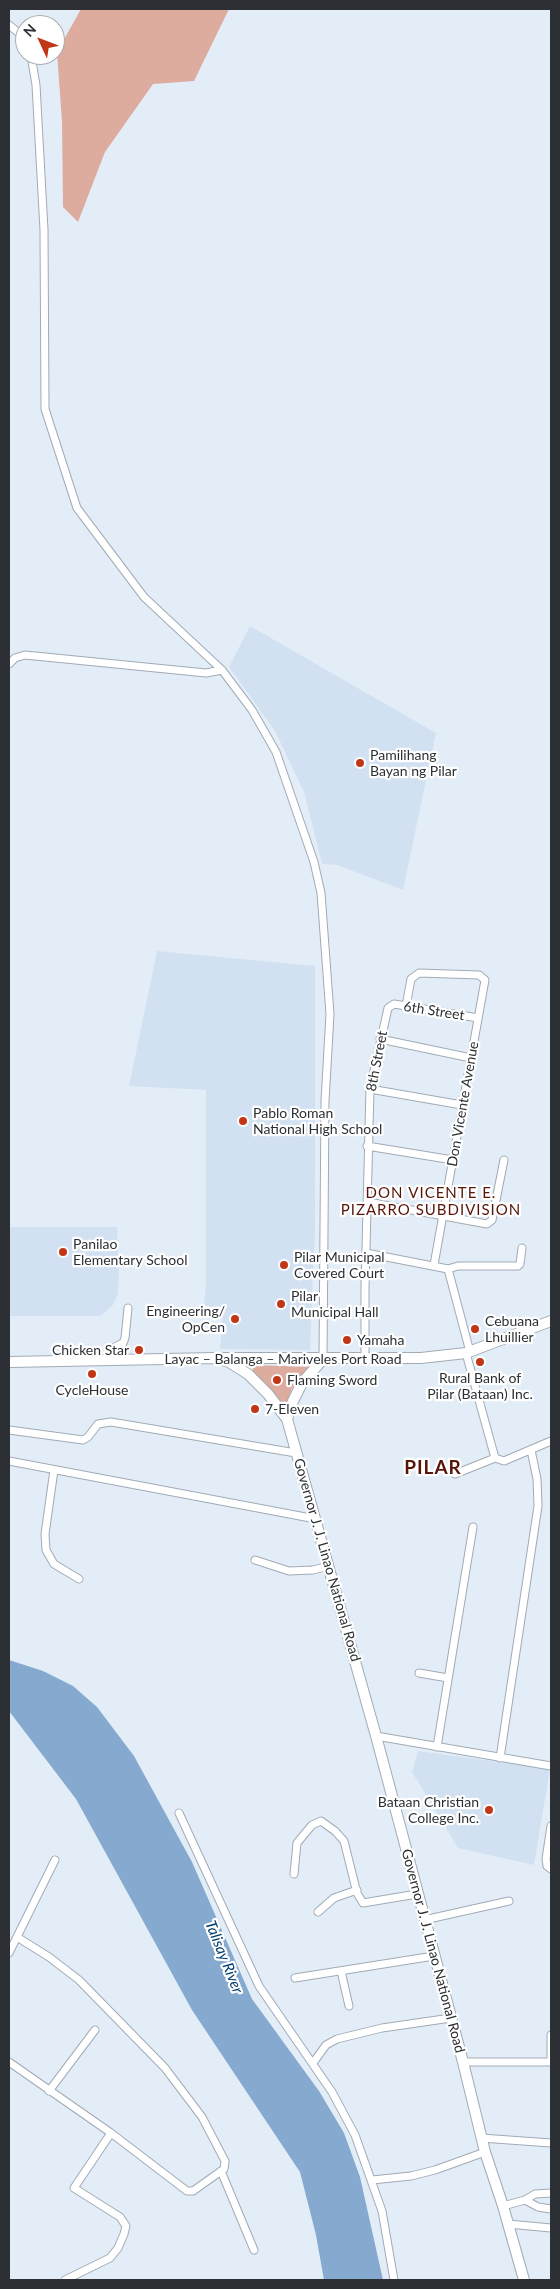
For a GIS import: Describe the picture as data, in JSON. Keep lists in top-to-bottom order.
{
  "streets": {
    "main road": ["Layac – Balanga – Mariveles Port Road", "Governor J. J. Linao National Road"],
    "street": ["6th Street", "8th Street", "Don Vicente Avenue"]
  },
  "crossings": [
    ["6th Street", "8th Street"],
    ["6th Street", "Don Vicente Avenue"],
    ["8th Street", "Layac – Balanga – Mariveles Port Road"],
    ["Layac – Balanga – Mariveles Port Road", "Governor J. J. Linao National Road"]
  ],
  "districts": ["DON VICENTE E. PIZARRO SUBDIVISION", "PILAR"],
  "water": ["Talisay River"],
  "places": [
    "Pamilihang Bayan ng Pilar",
    "Pablo Roman National High School",
    "Panilao Elementary School",
    "Pilar Municipal Covered Court",
    "Pilar Municipal Hall",
    "Engineering/ OpCen",
    "Cebuana Lhuillier",
    "Yamaha",
    "Chicken Star",
    "Rural Bank of Pilar (Bataan) Inc.",
    "CycleHouse",
    "Flaming Sword",
    "7-Eleven",
    "Bataan Christian College Inc."
  ],
  "north": "top left"
}
